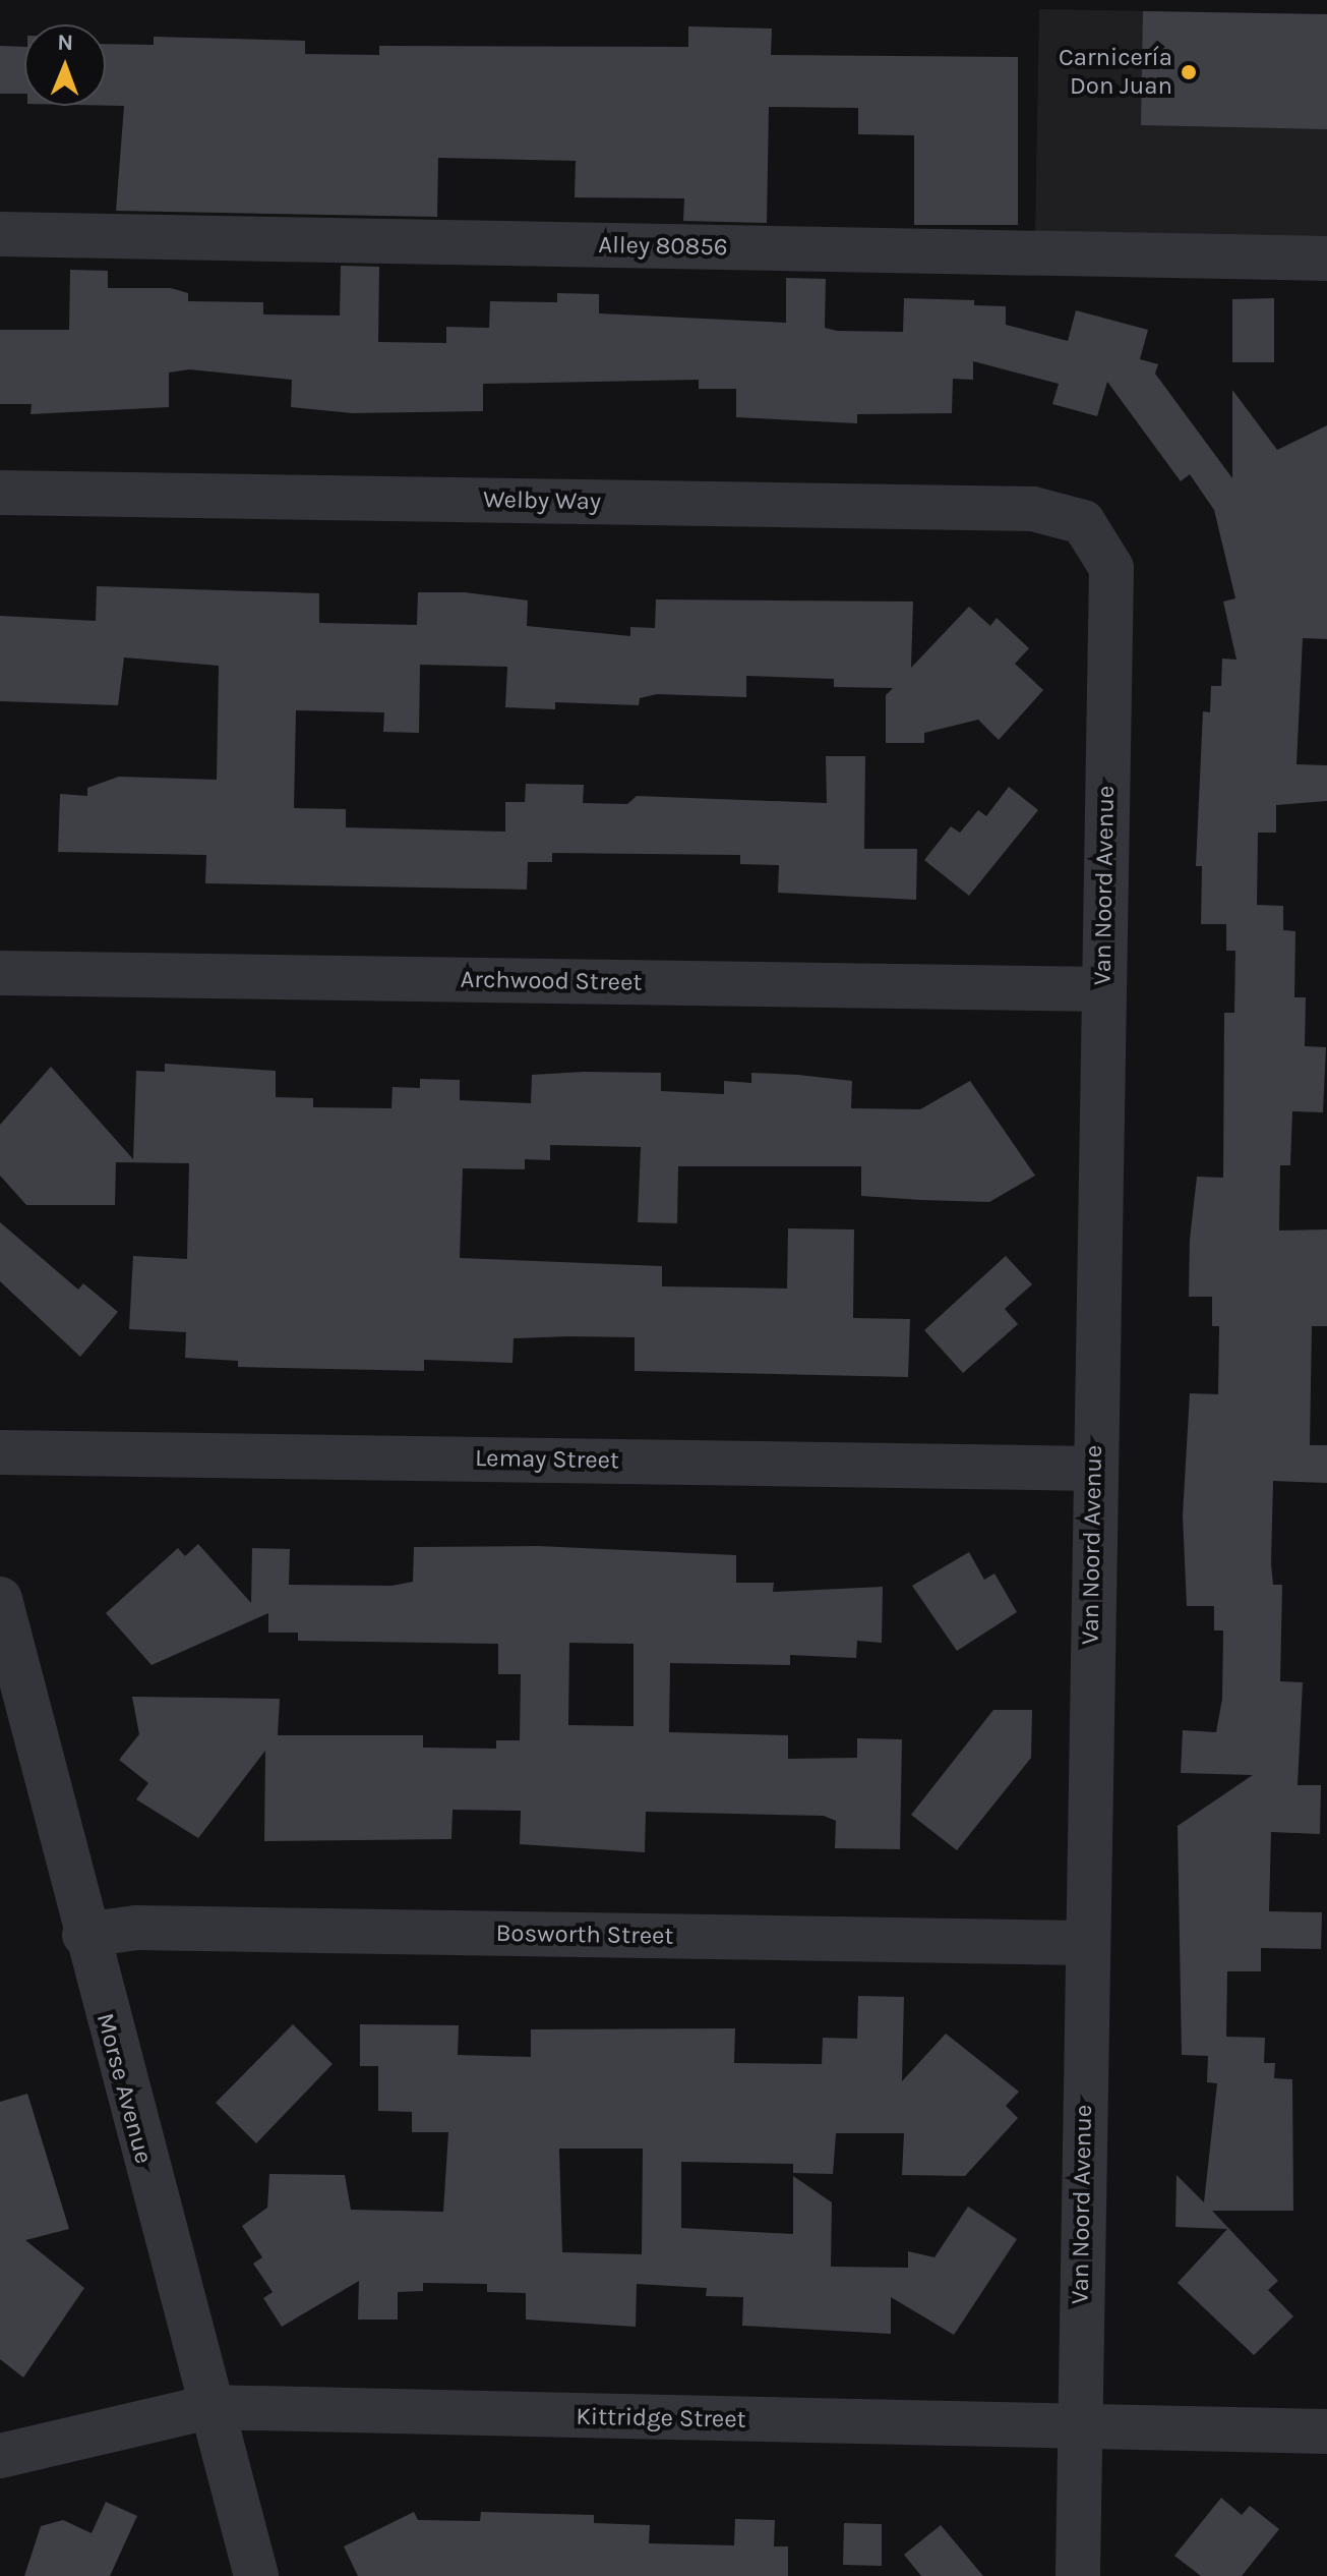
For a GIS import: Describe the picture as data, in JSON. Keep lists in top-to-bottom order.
{
  "streets": {
    "street": [
      "Alley 80856",
      "Welby Way",
      "Van Noord Avenue",
      "Archwood Street",
      "Lemay Street",
      "Bosworth Street",
      "Morse Avenue",
      "Kittridge Street"
    ]
  },
  "crossings": [
    ["Welby Way", "Van Noord Avenue"],
    ["Van Noord Avenue", "Archwood Street"],
    ["Van Noord Avenue", "Lemay Street"],
    ["Van Noord Avenue", "Bosworth Street"],
    ["Van Noord Avenue", "Kittridge Street"],
    ["Bosworth Street", "Morse Avenue"],
    ["Morse Avenue", "Kittridge Street"]
  ],
  "places": ["Carnicería Don Juan"],
  "north": "top"
}
